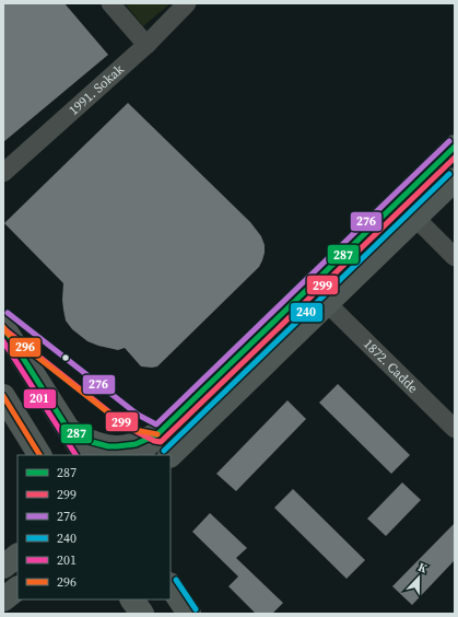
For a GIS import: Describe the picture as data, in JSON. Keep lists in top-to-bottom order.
{
  "streets": {
    "street": ["1991. Sokak", "1872. Cadde"]
  },
  "lines": [
    "transit line 276",
    "transit line 287",
    "transit line 299",
    "transit line 240",
    "transit line 296",
    "transit line 201"
  ],
  "legend": [
    "287",
    "299",
    "276",
    "240",
    "201",
    "296"
  ],
  "north": "top"
}
